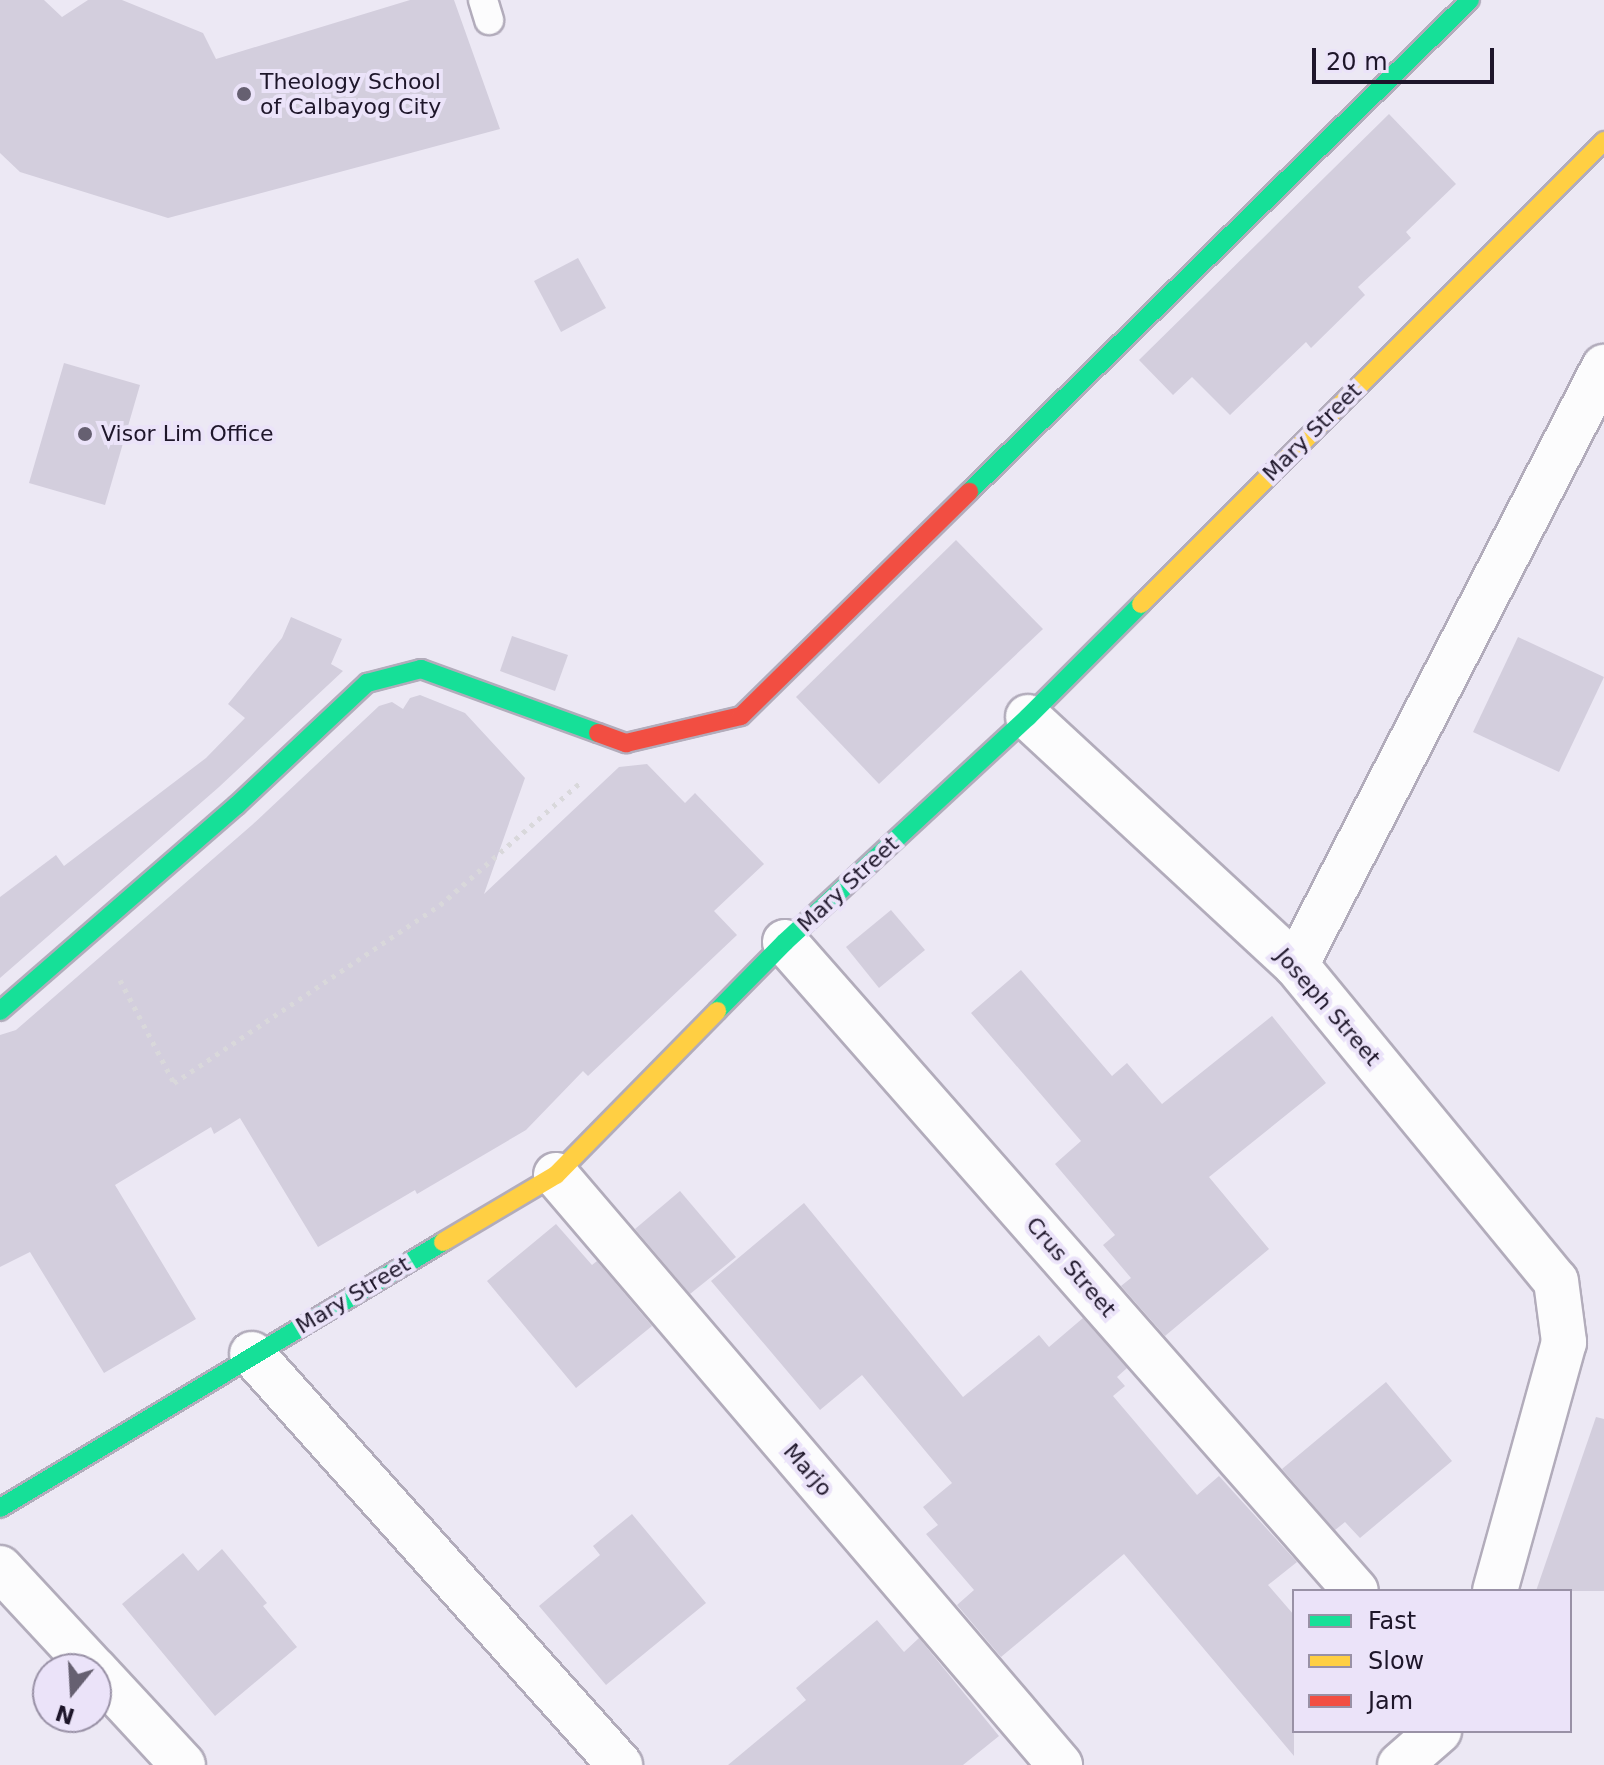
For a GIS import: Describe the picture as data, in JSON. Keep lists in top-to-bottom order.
{
  "streets": {
    "street": [
      "Mary Street",
      "Joseph Street",
      "Crus Street",
      "Marjo"
    ]
  },
  "crossings": [
    ["Mary Street", "Joseph Street"],
    ["Mary Street", "Crus Street"],
    ["Mary Street", "Marjo"]
  ],
  "places": ["Theology School of Calbayog City", "Visor Lim Office"],
  "legend": ["Fast", "Slow", "Jam"],
  "scale_bar": "20 m",
  "north": "bottom"
}
